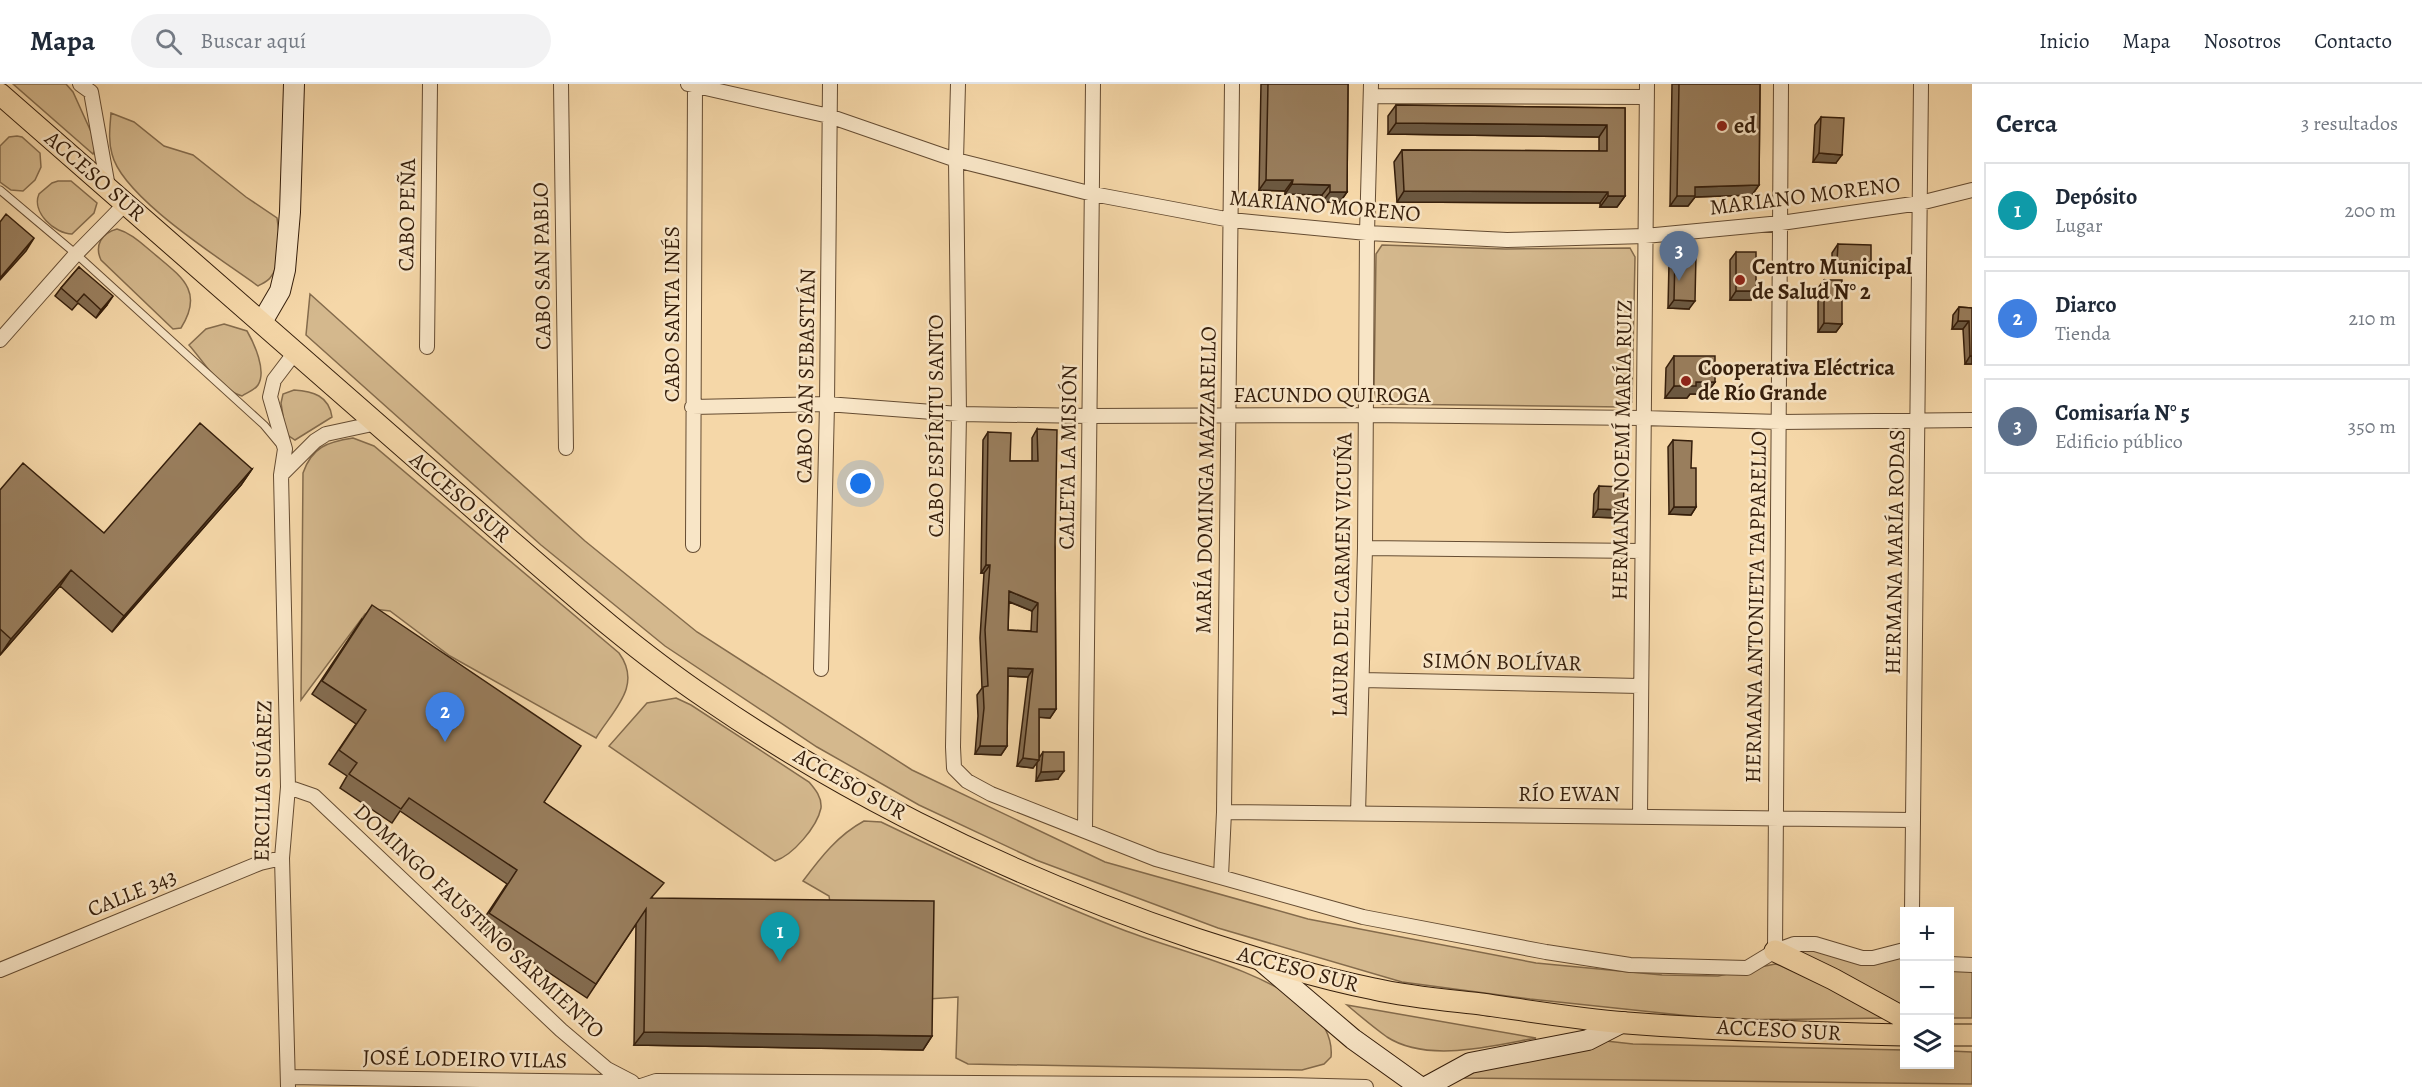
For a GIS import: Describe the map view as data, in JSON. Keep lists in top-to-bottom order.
{
  "streets": {
    "main road": ["ACCESO SUR"],
    "street": [
      "MARIANO MORENO",
      "CABO PEÑA",
      "CABO SAN PABLO",
      "CABO SANTA INÉS",
      "CABO SAN SEBASTIÁN",
      "FACUNDO QUIROGA",
      "CABO ESPÍRITU SANTO",
      "HERMANA NOEMÍ MARÍA RUIZ",
      "CALETA LA MISIÓN",
      "MARÍA DOMINGA MAZZARELLO",
      "HERMANA MARÍA RODAS",
      "LAURA DEL CARMEN VICUÑA",
      "HERMANA ANTONIETA TAPPARELLO",
      "SIMÓN BOLÍVAR",
      "ERCILIA SUÁREZ",
      "RÍO EWAN",
      "CALLE 343",
      "DOMINGO FAUSTINO SARMIENTO",
      "JOSÉ LODEIRO VILAS"
    ]
  },
  "crossings": [
    ["ACCESO SUR", "ERCILIA SUÁREZ"],
    ["MARIANO MORENO", "CABO SANTA INÉS"],
    ["MARIANO MORENO", "CABO SAN SEBASTIÁN"],
    ["MARIANO MORENO", "CABO ESPÍRITU SANTO"],
    ["MARIANO MORENO", "HERMANA NOEMÍ MARÍA RUIZ"],
    ["MARIANO MORENO", "CALETA LA MISIÓN"],
    ["MARIANO MORENO", "MARÍA DOMINGA MAZZARELLO"],
    ["MARIANO MORENO", "HERMANA MARÍA RODAS"],
    ["MARIANO MORENO", "LAURA DEL CARMEN VICUÑA"],
    ["MARIANO MORENO", "HERMANA ANTONIETA TAPPARELLO"],
    ["CABO SANTA INÉS", "FACUNDO QUIROGA"],
    ["CABO SAN SEBASTIÁN", "FACUNDO QUIROGA"],
    ["FACUNDO QUIROGA", "CABO ESPÍRITU SANTO"],
    ["FACUNDO QUIROGA", "HERMANA NOEMÍ MARÍA RUIZ"],
    ["FACUNDO QUIROGA", "CALETA LA MISIÓN"],
    ["FACUNDO QUIROGA", "MARÍA DOMINGA MAZZARELLO"],
    ["FACUNDO QUIROGA", "HERMANA MARÍA RODAS"],
    ["FACUNDO QUIROGA", "LAURA DEL CARMEN VICUÑA"],
    ["FACUNDO QUIROGA", "HERMANA ANTONIETA TAPPARELLO"],
    ["CABO ESPÍRITU SANTO", "CALETA LA MISIÓN"],
    ["HERMANA NOEMÍ MARÍA RUIZ", "SIMÓN BOLÍVAR"],
    ["HERMANA NOEMÍ MARÍA RUIZ", "RÍO EWAN"],
    ["MARÍA DOMINGA MAZZARELLO", "RÍO EWAN"],
    ["HERMANA MARÍA RODAS", "RÍO EWAN"],
    ["LAURA DEL CARMEN VICUÑA", "SIMÓN BOLÍVAR"],
    ["LAURA DEL CARMEN VICUÑA", "RÍO EWAN"],
    ["HERMANA ANTONIETA TAPPARELLO", "RÍO EWAN"],
    ["ERCILIA SUÁREZ", "CALLE 343"],
    ["ERCILIA SUÁREZ", "DOMINGO FAUSTINO SARMIENTO"],
    ["ERCILIA SUÁREZ", "JOSÉ LODEIRO VILAS"],
    ["DOMINGO FAUSTINO SARMIENTO", "JOSÉ LODEIRO VILAS"]
  ],
  "places": ["ed", "Centro Municipal de Salud N° 2", "Cooperativa Eléctrica de Río Grande"],
  "page": {
    "header": "Mapa",
    "search": "Buscar aquí",
    "nav": [
      "Inicio",
      "Mapa",
      "Nosotros",
      "Contacto"
    ],
    "heading": ["Cerca", "3 resultados"],
    "list": [
      {
        "mark": "1",
        "name": "Depósito",
        "note": "Lugar",
        "value": "200 m"
      },
      {
        "mark": "2",
        "name": "Diarco",
        "note": "Tienda",
        "value": "210 m"
      },
      {
        "mark": "3",
        "name": "Comisaría N° 5",
        "note": "Edificio público",
        "value": "350 m"
      }
    ],
    "pins": ["3", "2", "1"],
    "map_buttons": ["+", "−"]
  }
}
